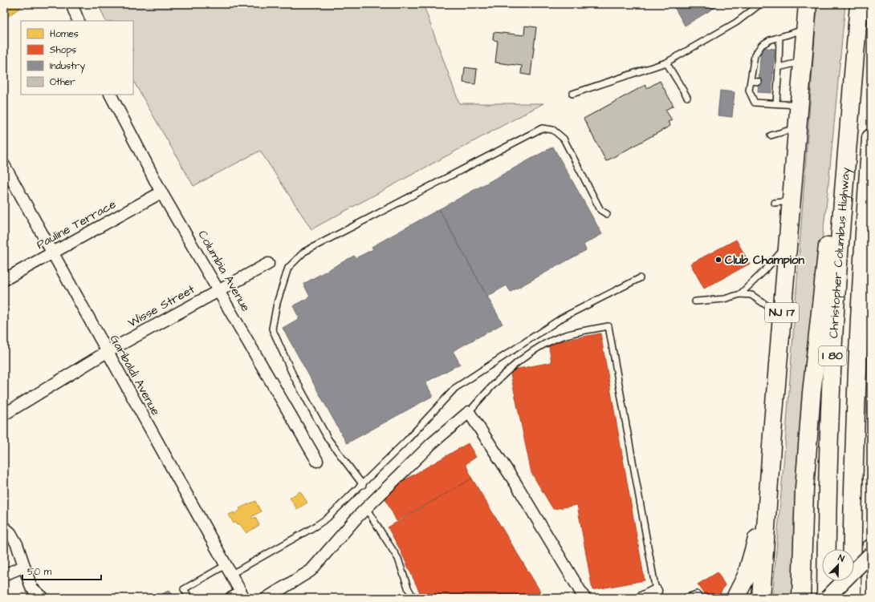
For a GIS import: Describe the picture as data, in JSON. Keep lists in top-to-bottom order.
{
  "streets": {
    "highway": ["Christopher Columbus Highway", "NJ 17", "I 80"],
    "street": [
      "Pauline Terrace",
      "Columbia Avenue",
      "Wisse Street",
      "Garibaldi Avenue"
    ]
  },
  "crossings": [
    ["Pauline Terrace", "Columbia Avenue"],
    ["Pauline Terrace", "Garibaldi Avenue"],
    ["Columbia Avenue", "Wisse Street"],
    ["Wisse Street", "Garibaldi Avenue"]
  ],
  "places": ["Club Champion"],
  "legend": [
    "Homes",
    "Shops",
    "Industry",
    "Other"
  ],
  "scale_bar": "50 m",
  "north": "top right"
}
